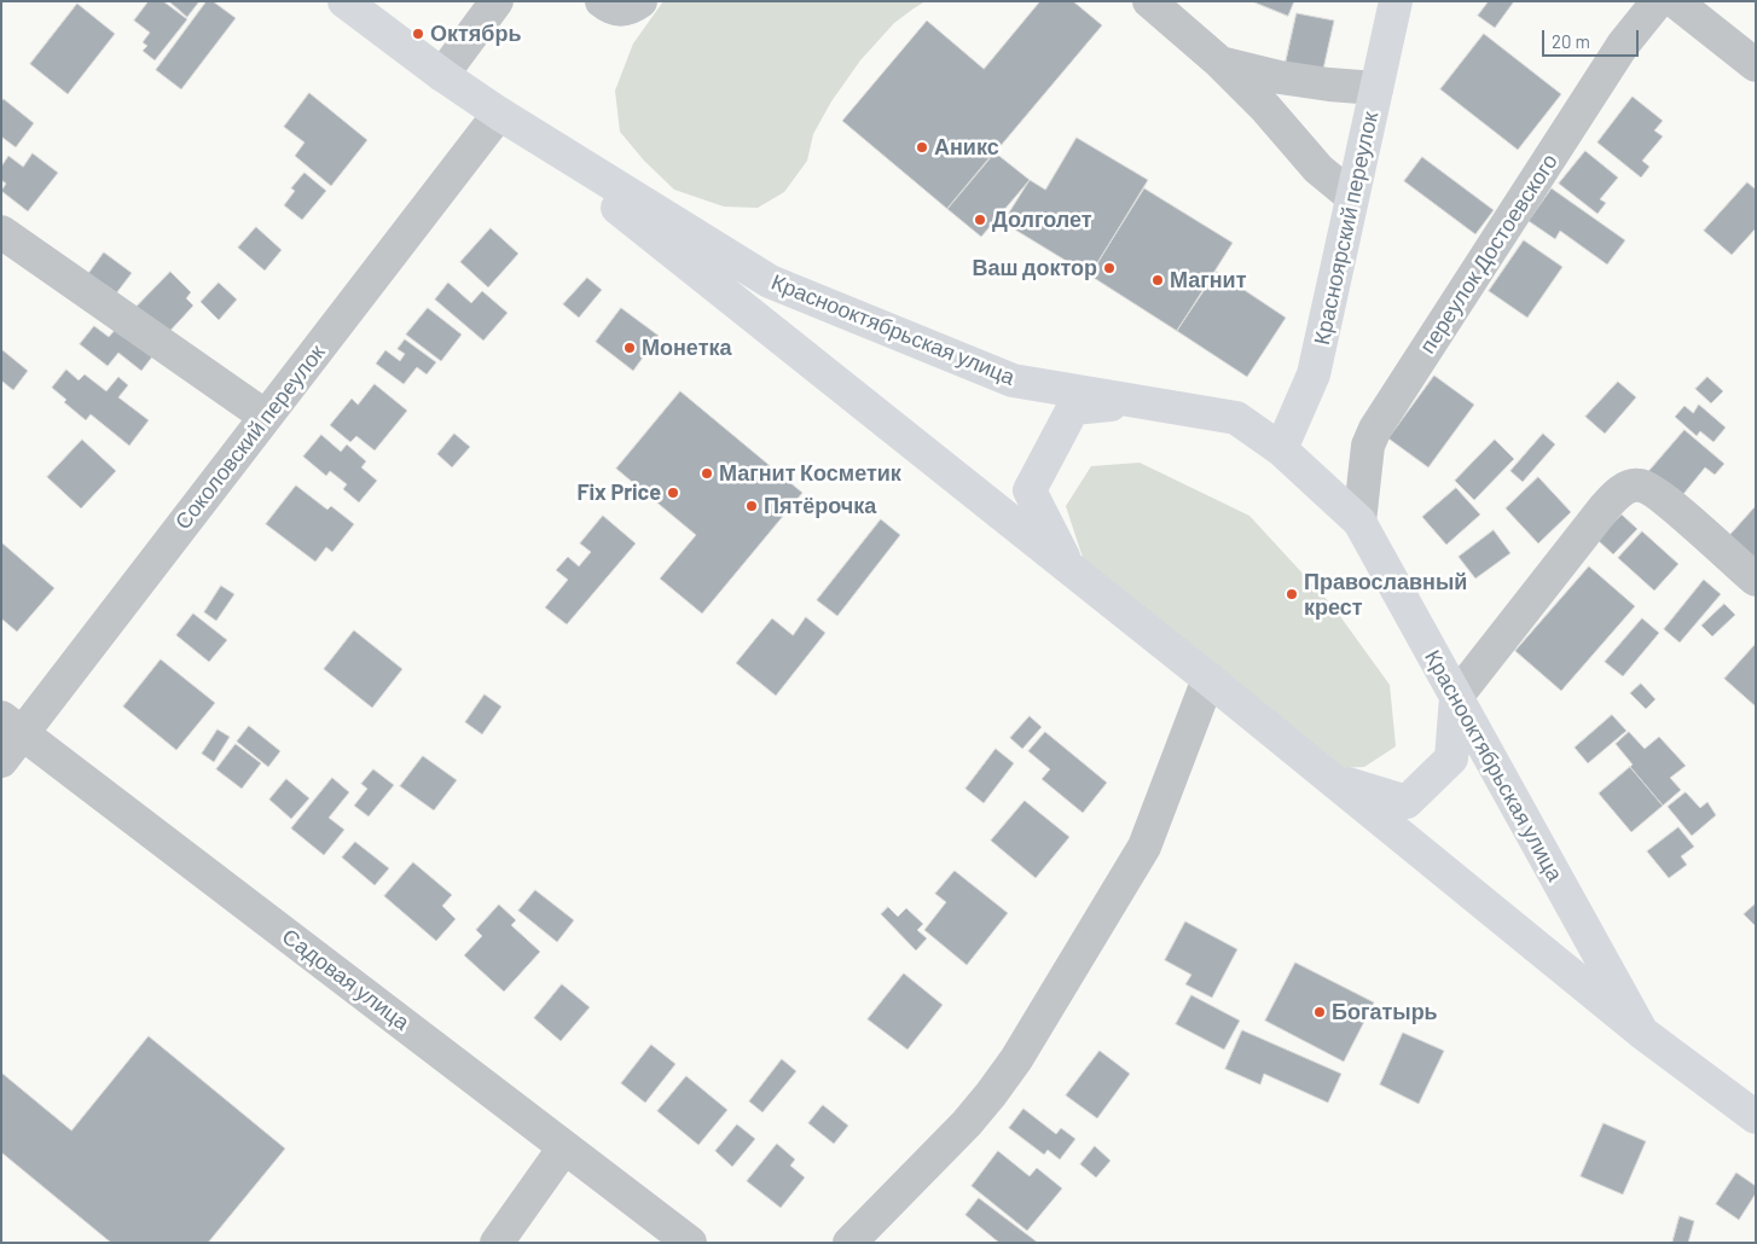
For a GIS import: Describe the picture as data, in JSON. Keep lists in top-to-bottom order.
{
  "streets": {
    "main road": ["Красноярский переулок", "Краснооктябрьская улица"],
    "street": ["переулок Достоевского", "Соколовский переулок", "Садовая улица"]
  },
  "crossings": [
    ["Красноярский переулок", "Краснооктябрьская улица"],
    ["переулок Достоевского", "Краснооктябрьская улица"],
    ["Краснооктябрьская улица", "Соколовский переулок"],
    ["Соколовский переулок", "Садовая улица"]
  ],
  "places": [
    "Октябрь",
    "Аникс",
    "Долголет",
    "Ваш доктор",
    "Магнит",
    "Монетка",
    "Магнит Косметик",
    "Fix Price",
    "Пятёрочка",
    "Православный крест",
    "Богатырь"
  ],
  "scale_bar": "20 m"
}
